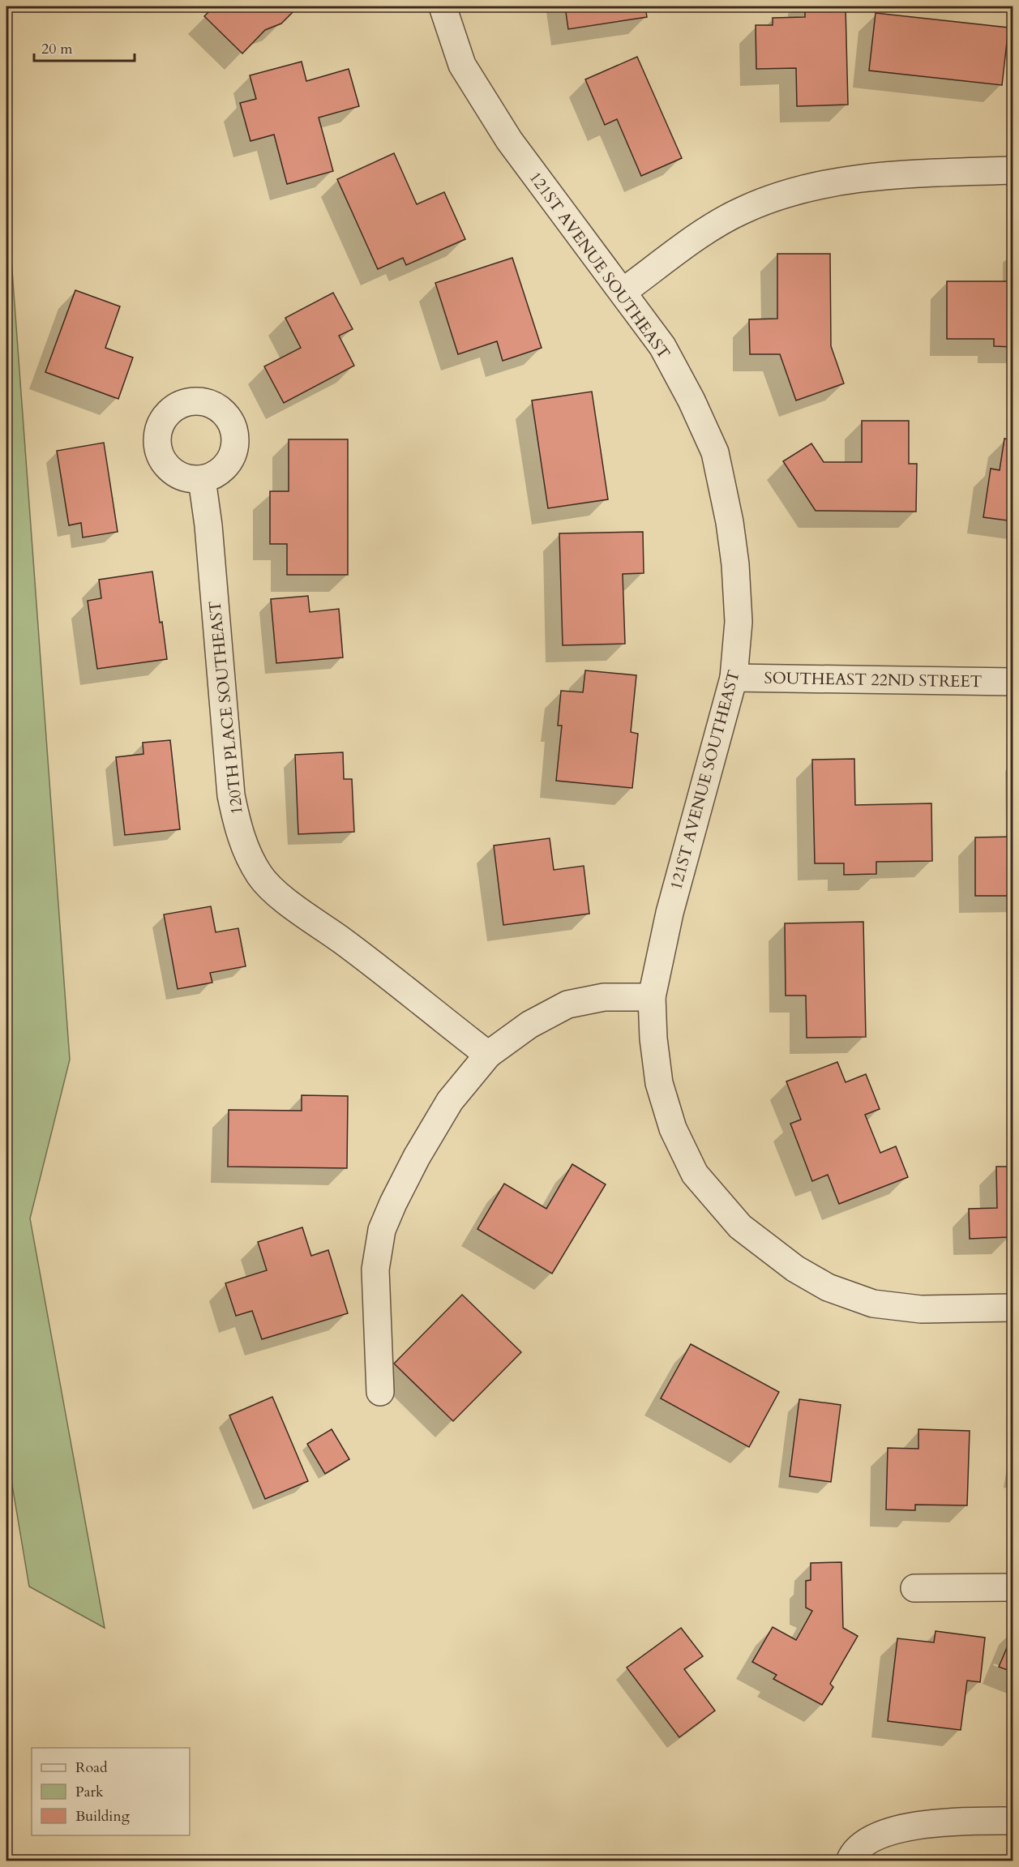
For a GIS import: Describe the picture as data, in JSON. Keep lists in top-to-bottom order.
{
  "streets": {
    "street": ["121ST AVENUE SOUTHEAST", "SOUTHEAST 22ND STREET", "120TH PLACE SOUTHEAST"]
  },
  "crossings": [
    ["121ST AVENUE SOUTHEAST", "SOUTHEAST 22ND STREET"]
  ],
  "legend": ["Road", "Park", "Building"],
  "scale_bar": "20 m"
}
